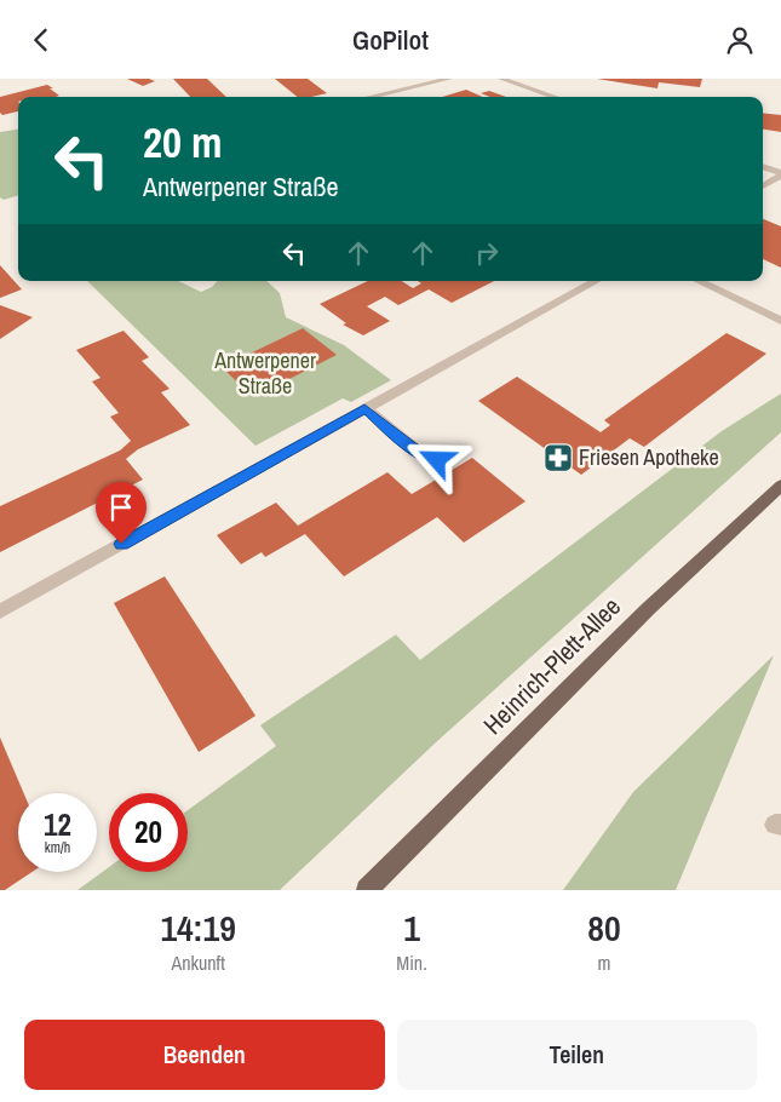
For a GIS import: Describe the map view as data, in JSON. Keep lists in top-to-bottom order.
{
  "streets": {
    "main road": ["Heinrich-Plett-Allee"]
  },
  "parks": ["Antwerpener Straße"],
  "places": {
    "pharmacy": ["Friesen Apotheke"]
  },
  "page": {
    "header": "GoPilot",
    "turn": ["20 m", "Antwerpener Straße"],
    "speed": "12 km/h",
    "limit": "20",
    "eta": [
      "14:19",
      "Ankunft",
      "1",
      "Min.",
      "80",
      "m"
    ],
    "buttons": ["Beenden", "Teilen"]
  }
}
